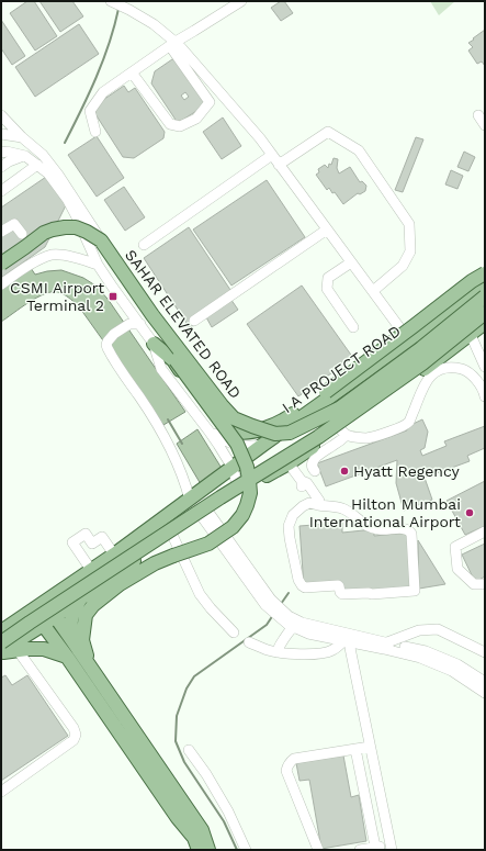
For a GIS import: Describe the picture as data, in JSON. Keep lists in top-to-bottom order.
{
  "streets": {
    "main road": ["SAHAR ELEVATED ROAD", "I A PROJECT ROAD"]
  },
  "places": {
    "transit": ["CSMI Airport Terminal 2"],
    "other": ["Hyatt Regency", "Hilton Mumbai International Airport"]
  }
}
